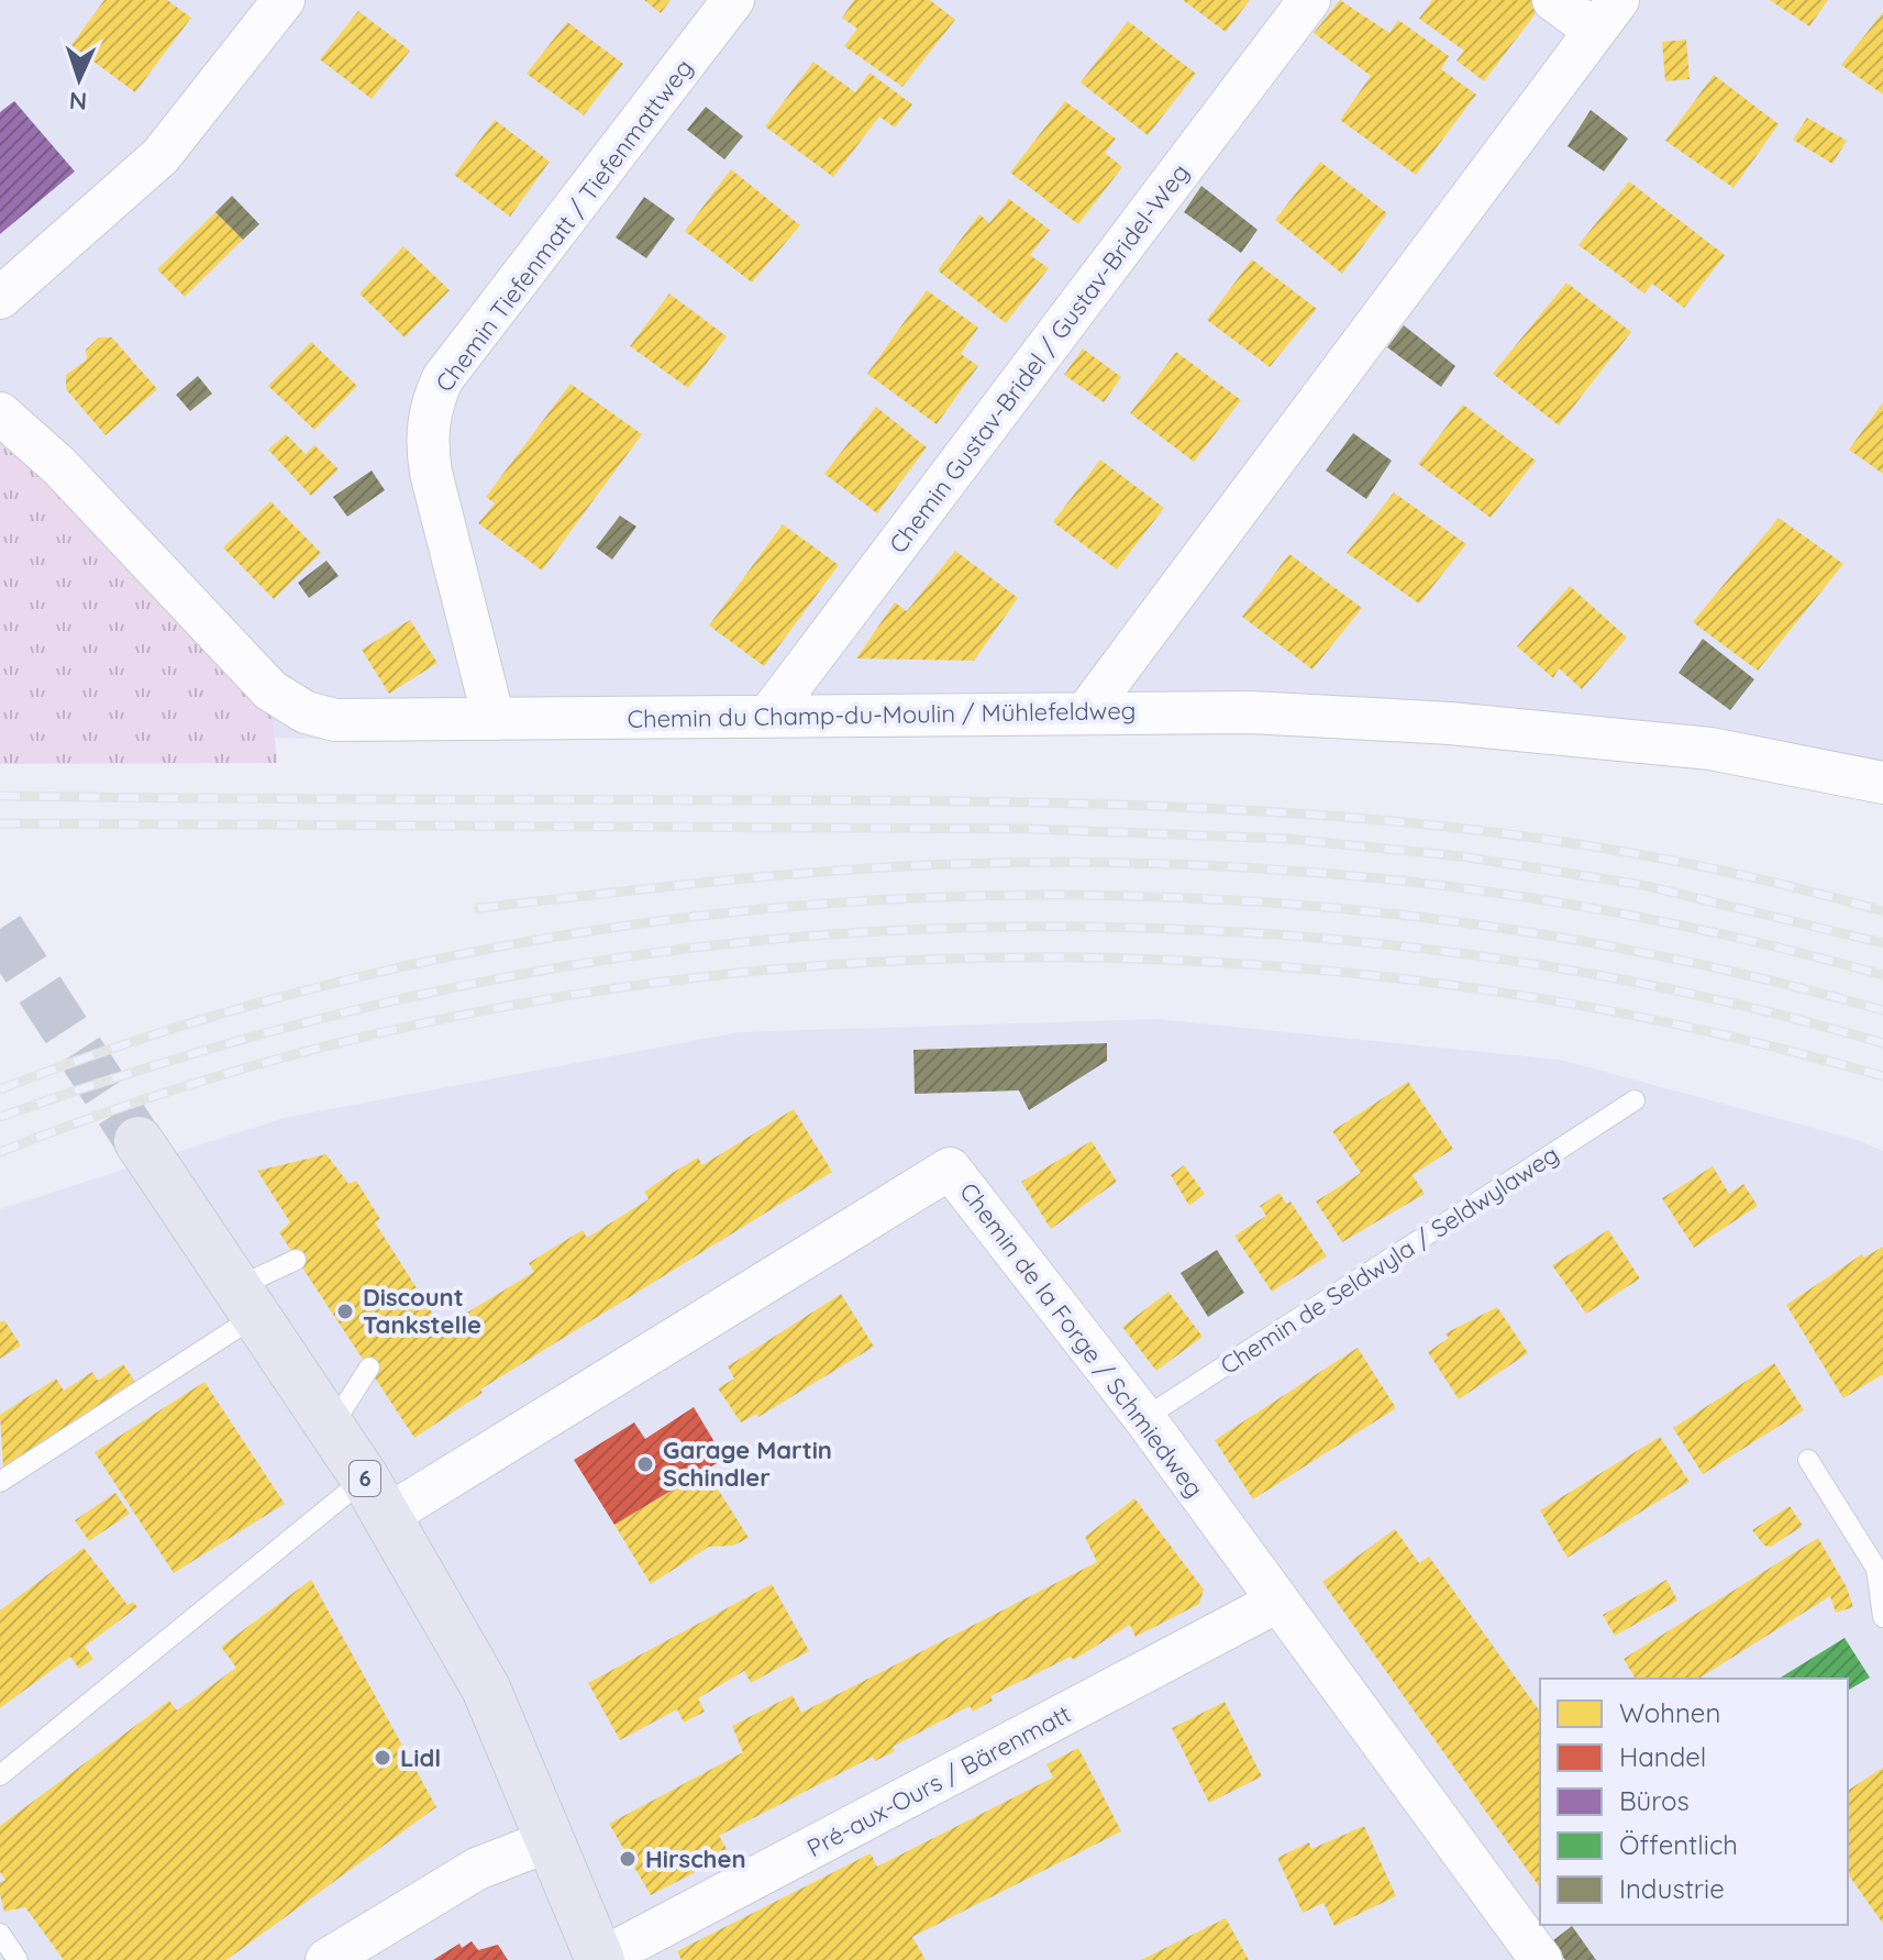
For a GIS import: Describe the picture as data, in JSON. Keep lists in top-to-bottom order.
{
  "streets": {
    "main road": ["6"],
    "street": [
      "Chemin Tiefenmatt / Tiefenmattweg",
      "Chemin Gustav-Bridel / Gustav-Bridel-Weg",
      "Chemin du Champ-du-Moulin / Mühlefeldweg",
      "Chemin de la Forge / Schmiedweg",
      "Pré-aux-Ours / Bärenmatt"
    ],
    "lane": ["Chemin de Seldwyla / Seldwylaweg"]
  },
  "crossings": [
    ["Chemin Tiefenmatt / Tiefenmattweg", "Chemin du Champ-du-Moulin / Mühlefeldweg"],
    ["Chemin Gustav-Bridel / Gustav-Bridel-Weg", "Chemin du Champ-du-Moulin / Mühlefeldweg"],
    ["Chemin de Seldwyla / Seldwylaweg", "Chemin de la Forge / Schmiedweg"],
    ["Chemin de la Forge / Schmiedweg", "6"],
    ["Chemin de la Forge / Schmiedweg", "Pré-aux-Ours / Bärenmatt"],
    ["6", "Pré-aux-Ours / Bärenmatt"]
  ],
  "places": [
    "Discount Tankstelle",
    "Garage Martin Schindler",
    "Lidl",
    "Hirschen"
  ],
  "legend": [
    "Wohnen",
    "Handel",
    "Büros",
    "Öffentlich",
    "Industrie"
  ],
  "north": "bottom"
}
